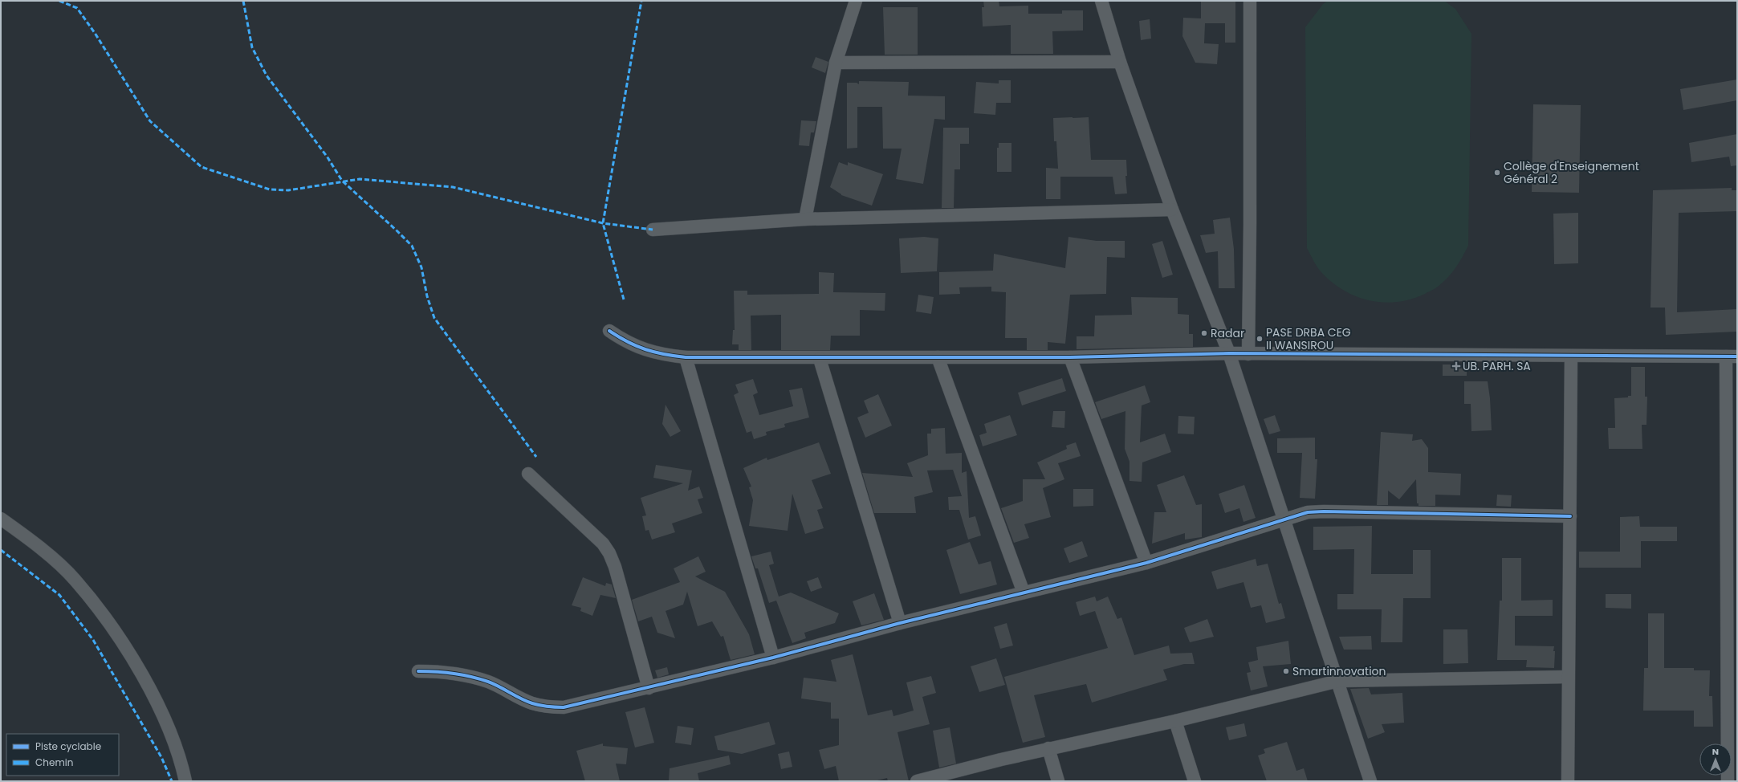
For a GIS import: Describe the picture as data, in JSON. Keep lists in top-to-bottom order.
{
  "places": {
    "other": [
      "Collège d'Enseignement Général 2",
      "Radar",
      "PASE DRBA CEG II WANSIROU",
      "Smartinnovation"
    ],
    "health": ["UB. PARH. SA"]
  },
  "legend": ["Piste cyclable", "Chemin"],
  "north": "top"
}
